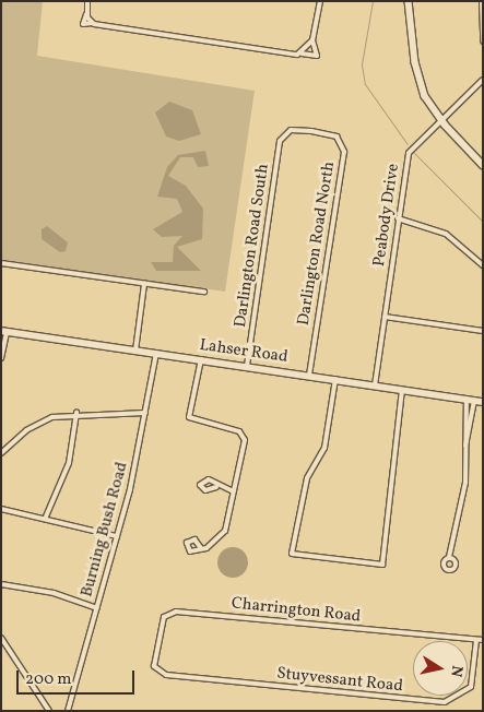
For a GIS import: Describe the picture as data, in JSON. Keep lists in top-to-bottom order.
{
  "streets": {
    "street": [
      "Peabody Drive",
      "Darlington Road North",
      "Darlington Road South",
      "Lahser Road",
      "Burning Bush Road",
      "Charrington Road",
      "Stuyvessant Road"
    ]
  },
  "crossings": [
    ["Peabody Drive", "Lahser Road"],
    ["Darlington Road North", "Darlington Road South"],
    ["Darlington Road North", "Lahser Road"],
    ["Darlington Road South", "Lahser Road"],
    ["Lahser Road", "Burning Bush Road"],
    ["Charrington Road", "Stuyvessant Road"]
  ],
  "scale_bar": "200 m",
  "north": "right"
}
